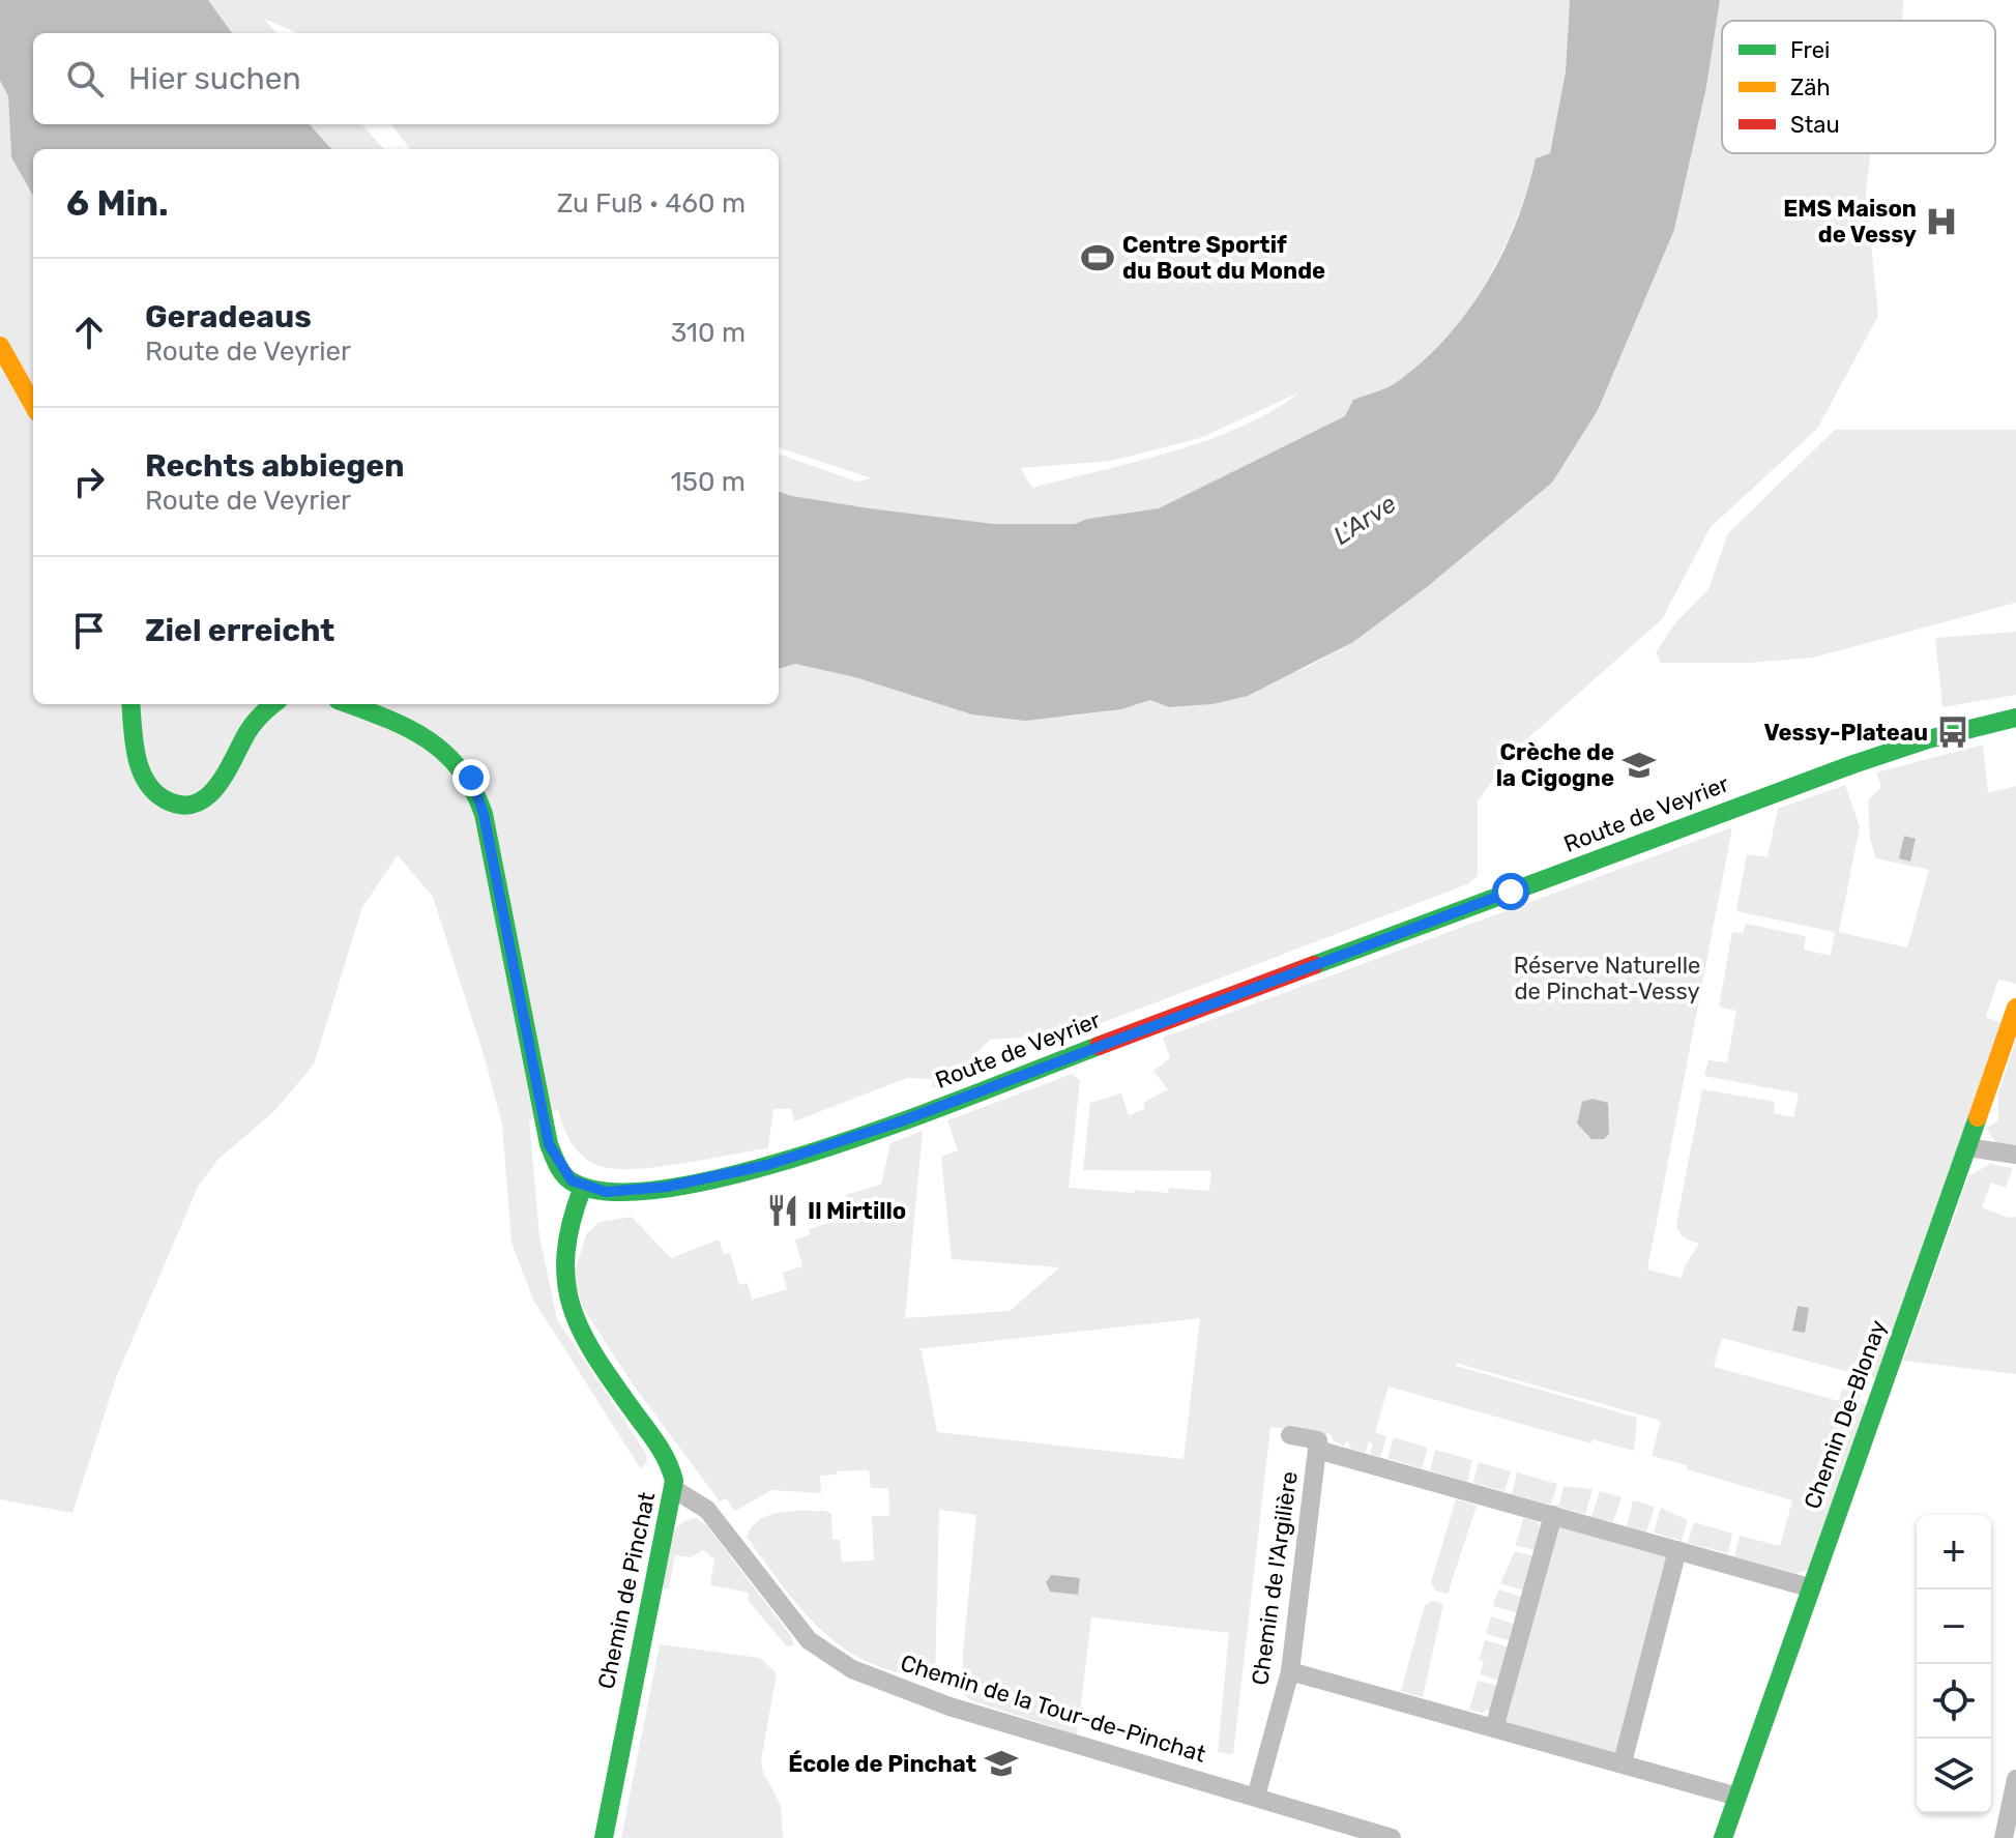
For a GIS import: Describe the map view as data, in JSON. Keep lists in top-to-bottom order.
{
  "streets": {
    "main road": ["Route de Veyrier", "Chemin De-Blonay", "Chemin de Pinchat"],
    "street": ["Chemin de l'Argilière", "Chemin de la Tour-de-Pinchat"]
  },
  "crossings": [
    ["Route de Veyrier", "Chemin de Pinchat"],
    ["Chemin de l'Argilière", "Chemin de la Tour-de-Pinchat"],
    ["Chemin de Pinchat", "Chemin de la Tour-de-Pinchat"]
  ],
  "water": ["L'Arve"],
  "parks": ["Réserve Naturelle de Pinchat-Vessy"],
  "places": {
    "hospital": ["EMS Maison de Vessy"],
    "sports": ["Centre Sportif du Bout du Monde"],
    "bus stop": ["Vessy-Plateau"],
    "school or university": ["Crèche de la Cigogne", "École de Pinchat"],
    "restaurant": ["Il Mirtillo"]
  },
  "legend": ["Frei", "Zäh", "Stau"],
  "page": {
    "search": "Hier suchen",
    "heading": ["6 Min.", "Zu Fuß · 460 m"],
    "list": [
      ["Geradeaus", "Route de Veyrier", "310 m"],
      ["Rechts abbiegen", "Route de Veyrier", "150 m"],
      "Ziel erreicht"
    ],
    "map_buttons": ["+", "−"]
  }
}
